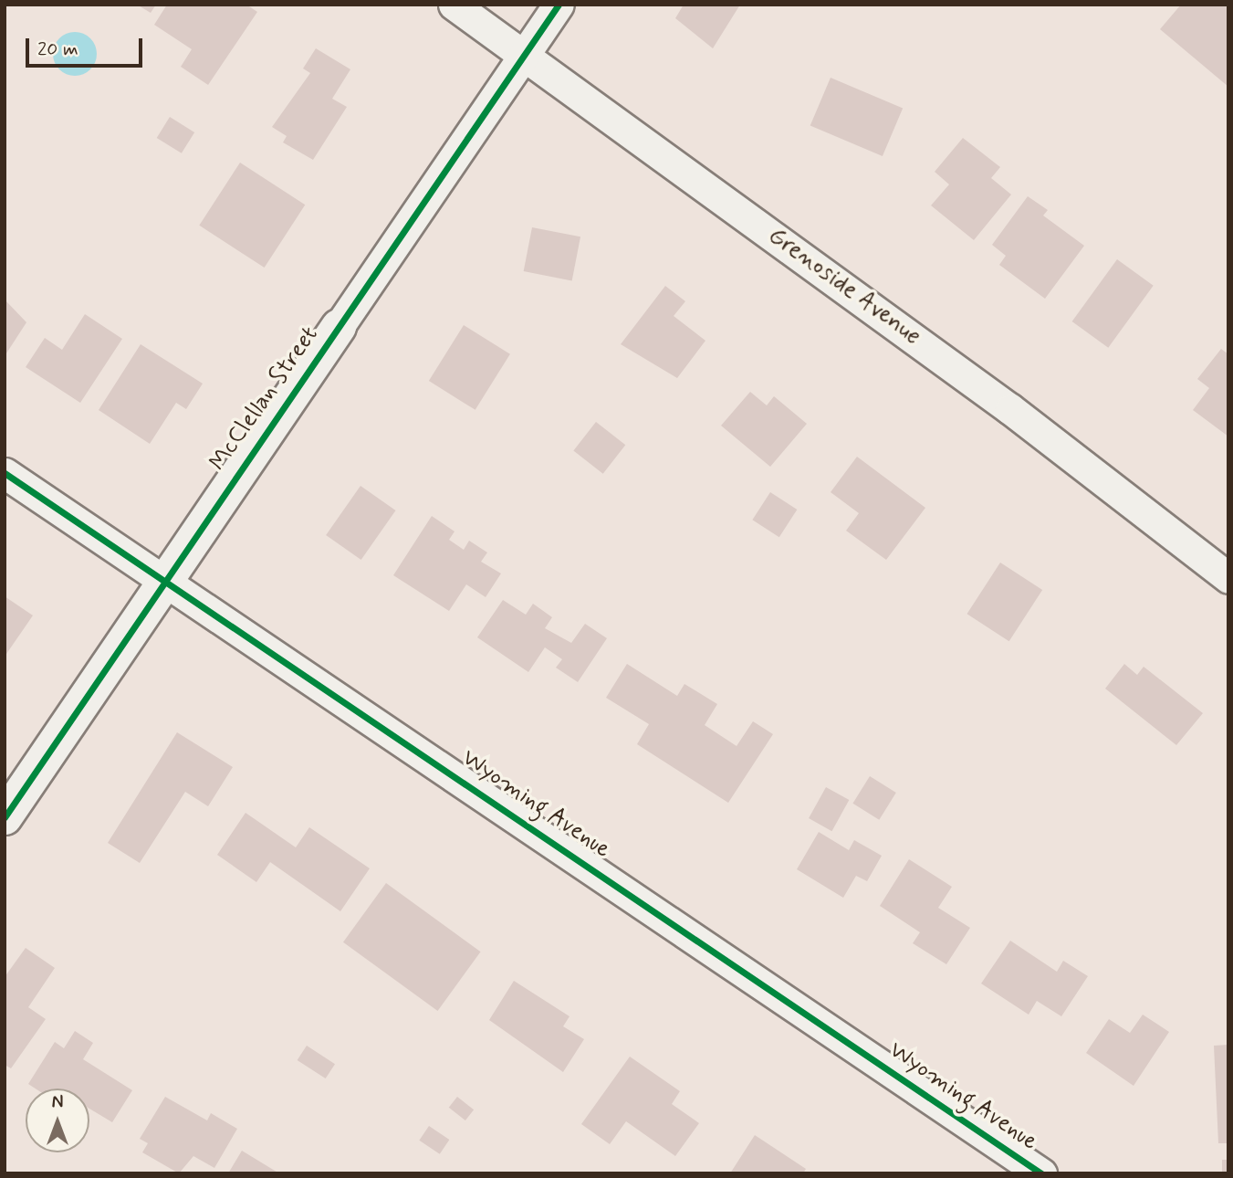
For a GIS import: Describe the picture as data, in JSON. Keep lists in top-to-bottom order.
{
  "streets": {
    "street": ["Grenoside Avenue", "McClellan Street", "Wyoming Avenue"]
  },
  "crossings": [
    ["Grenoside Avenue", "McClellan Street"],
    ["McClellan Street", "Wyoming Avenue"]
  ],
  "scale_bar": "20 m",
  "north": "top"
}
